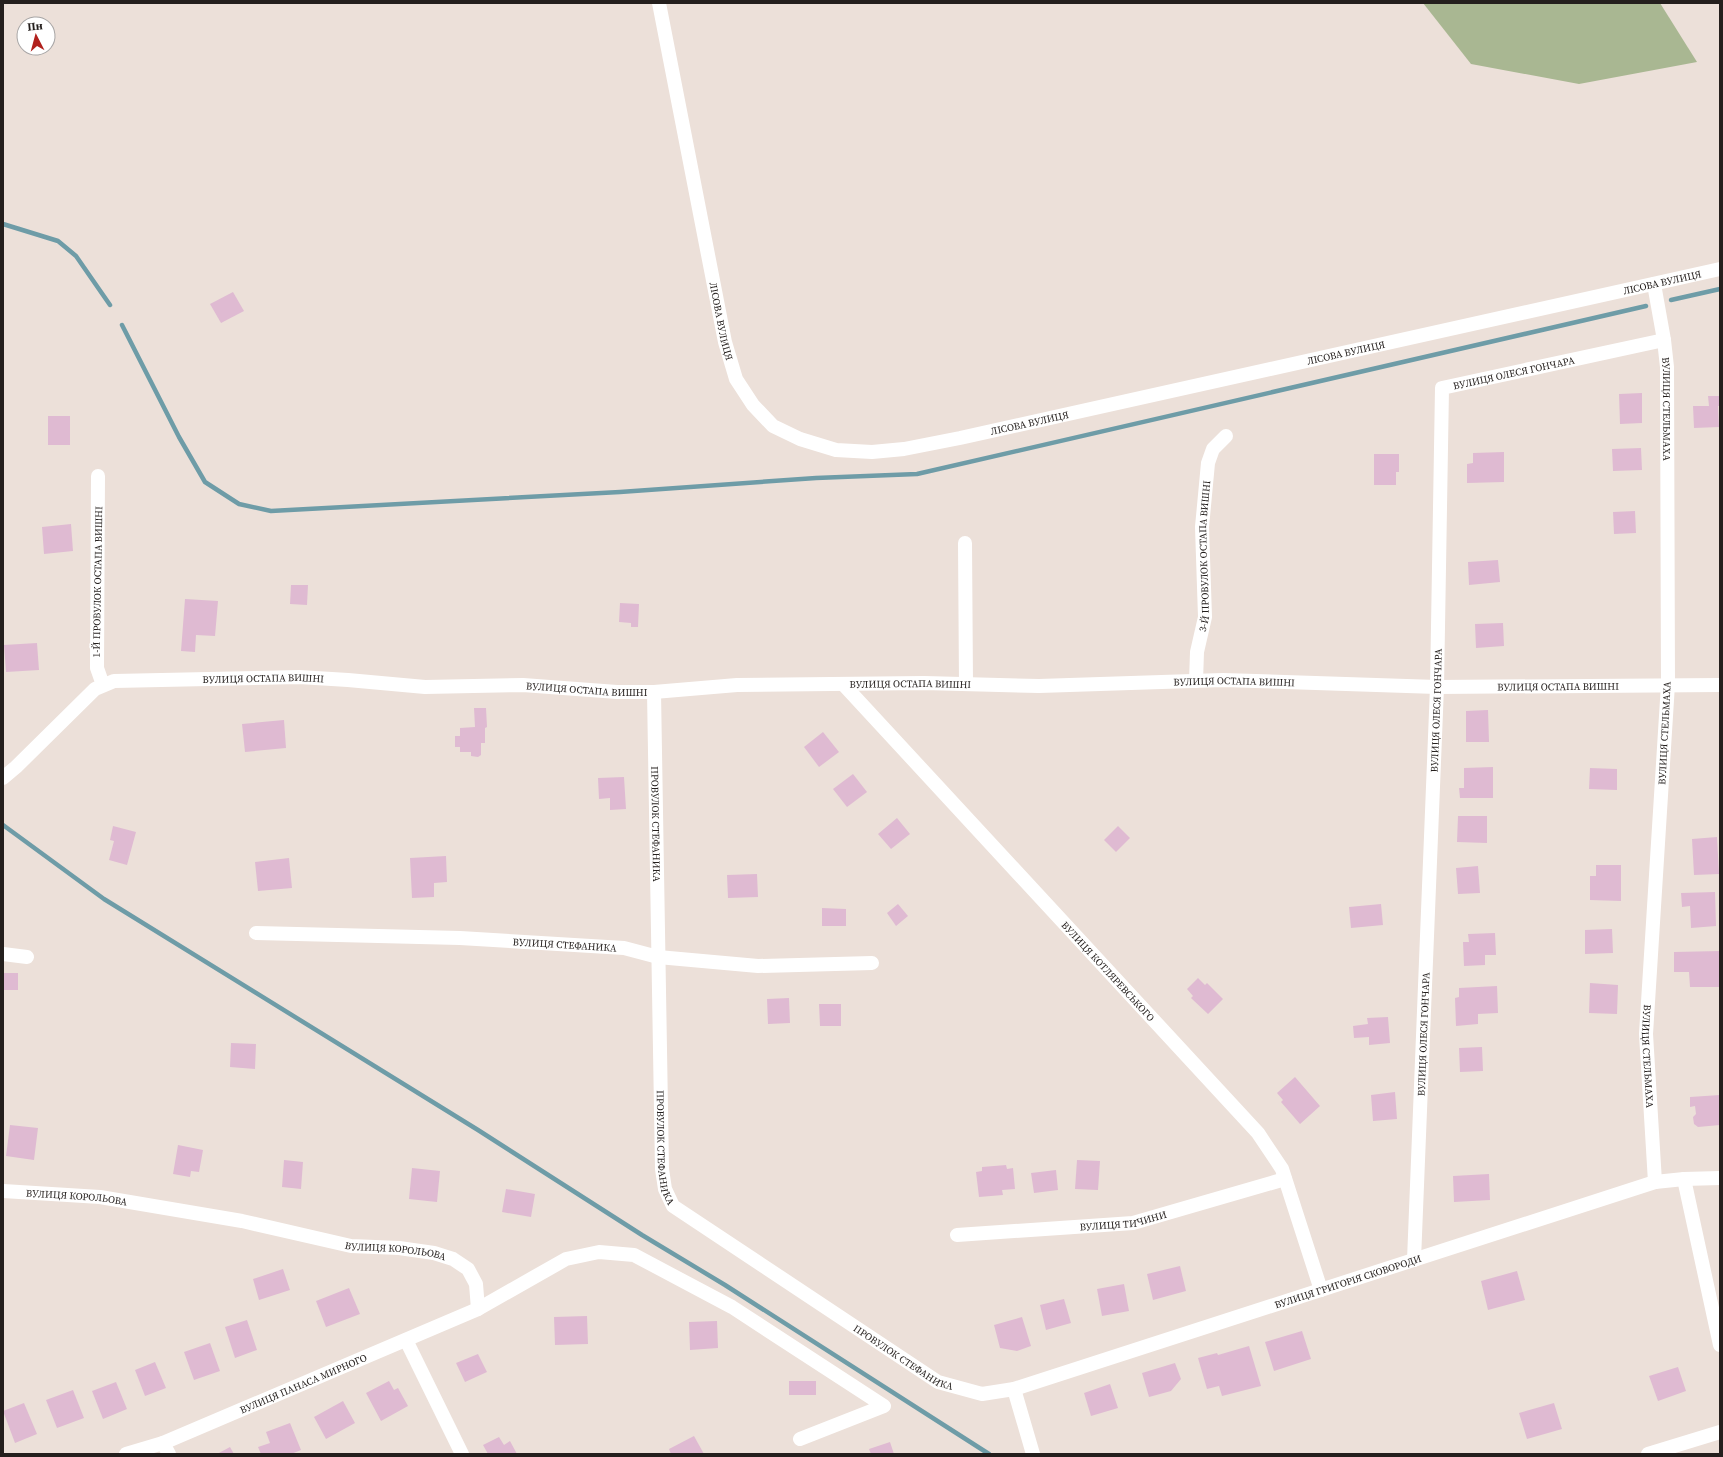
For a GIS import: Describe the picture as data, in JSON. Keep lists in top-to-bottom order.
{
  "streets": {
    "street": [
      "ЛІСОВА ВУЛИЦЯ",
      "ВУЛИЦЯ ОЛЕСЯ ГОНЧАРА",
      "ВУЛИЦЯ СТЕЛЬМАХА",
      "3-Й ПРОВУЛОК ОСТАПА ВИШНІ",
      "1-Й ПРОВУЛОК ОСТАПА ВИШНІ",
      "ВУЛИЦЯ ОСТАПА ВИШНІ",
      "ПРОВУЛОК СТЕФАНИКА",
      "ВУЛИЦЯ СТЕФАНИКА",
      "ВУЛИЦЯ КОТЛЯРЕВСЬКОГО",
      "ВУЛИЦЯ КОРОЛЬОВА",
      "ВУЛИЦЯ ТИЧИНИ",
      "ВУЛИЦЯ ГРИГОРІЯ СКОВОРОДИ",
      "ВУЛИЦЯ ПАНАСА МИРНОГО"
    ]
  },
  "crossings": [
    ["ЛІСОВА ВУЛИЦЯ", "ВУЛИЦЯ СТЕЛЬМАХА"],
    ["ВУЛИЦЯ ОЛЕСЯ ГОНЧАРА", "ВУЛИЦЯ СТЕЛЬМАХА"],
    ["ВУЛИЦЯ ОЛЕСЯ ГОНЧАРА", "ВУЛИЦЯ ОСТАПА ВИШНІ"],
    ["ВУЛИЦЯ ОЛЕСЯ ГОНЧАРА", "ВУЛИЦЯ ГРИГОРІЯ СКОВОРОДИ"],
    ["ВУЛИЦЯ СТЕЛЬМАХА", "ВУЛИЦЯ ОСТАПА ВИШНІ"],
    ["ВУЛИЦЯ СТЕЛЬМАХА", "ВУЛИЦЯ ГРИГОРІЯ СКОВОРОДИ"],
    ["3-Й ПРОВУЛОК ОСТАПА ВИШНІ", "ВУЛИЦЯ ОСТАПА ВИШНІ"],
    ["1-Й ПРОВУЛОК ОСТАПА ВИШНІ", "ВУЛИЦЯ ОСТАПА ВИШНІ"],
    ["ВУЛИЦЯ ОСТАПА ВИШНІ", "ПРОВУЛОК СТЕФАНИКА"],
    ["ВУЛИЦЯ ОСТАПА ВИШНІ", "ВУЛИЦЯ КОТЛЯРЕВСЬКОГО"],
    ["ПРОВУЛОК СТЕФАНИКА", "ВУЛИЦЯ СТЕФАНИКА"],
    ["ПРОВУЛОК СТЕФАНИКА", "ВУЛИЦЯ ГРИГОРІЯ СКОВОРОДИ"],
    ["ВУЛИЦЯ КОТЛЯРЕВСЬКОГО", "ВУЛИЦЯ ТИЧИНИ"],
    ["ВУЛИЦЯ КОТЛЯРЕВСЬКОГО", "ВУЛИЦЯ ГРИГОРІЯ СКОВОРОДИ"],
    ["ВУЛИЦЯ КОРОЛЬОВА", "ВУЛИЦЯ ПАНАСА МИРНОГО"]
  ],
  "north": "top"
}
